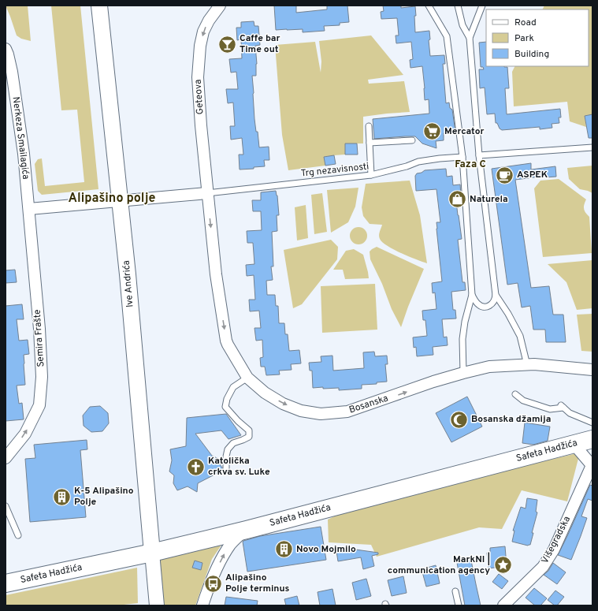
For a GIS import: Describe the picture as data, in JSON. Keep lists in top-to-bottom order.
{
  "streets": {
    "main road": ["Ive Andrića", "Safeta Hadžića"],
    "street": [
      "Geteova",
      "Nerkeza Smailagića",
      "Semira Frašte",
      "Bosanska",
      "Višegradska"
    ],
    "lane": ["Trg nezavisnosti"]
  },
  "crossings": [
    ["Geteova", "Trg nezavisnosti"],
    ["Geteova", "Bosanska"],
    ["Nerkeza Smailagića", "Semira Frašte"],
    ["Trg nezavisnosti", "Bosanska"],
    ["Ive Andrića", "Safeta Hadžića"]
  ],
  "one_way": ["Geteova", "Semira Frašte"],
  "districts": ["Faza C", "Alipašino polje"],
  "places": {
    "bar": ["Caffe bar Time out"],
    "supermarket": ["Mercator"],
    "cafe": ["ASPEK"],
    "shop": ["Naturela"],
    "mosque": ["Bosanska džamija"],
    "church": ["Katolička crkva sv. Luke"],
    "building": ["K-5 Alipašino Polje", "Novo Mojmilo"],
    "place": ["MarkNI | communication agency"],
    "bus stop": ["Alipašino Polje terminus"]
  },
  "legend": ["Road", "Park", "Building"]
}
